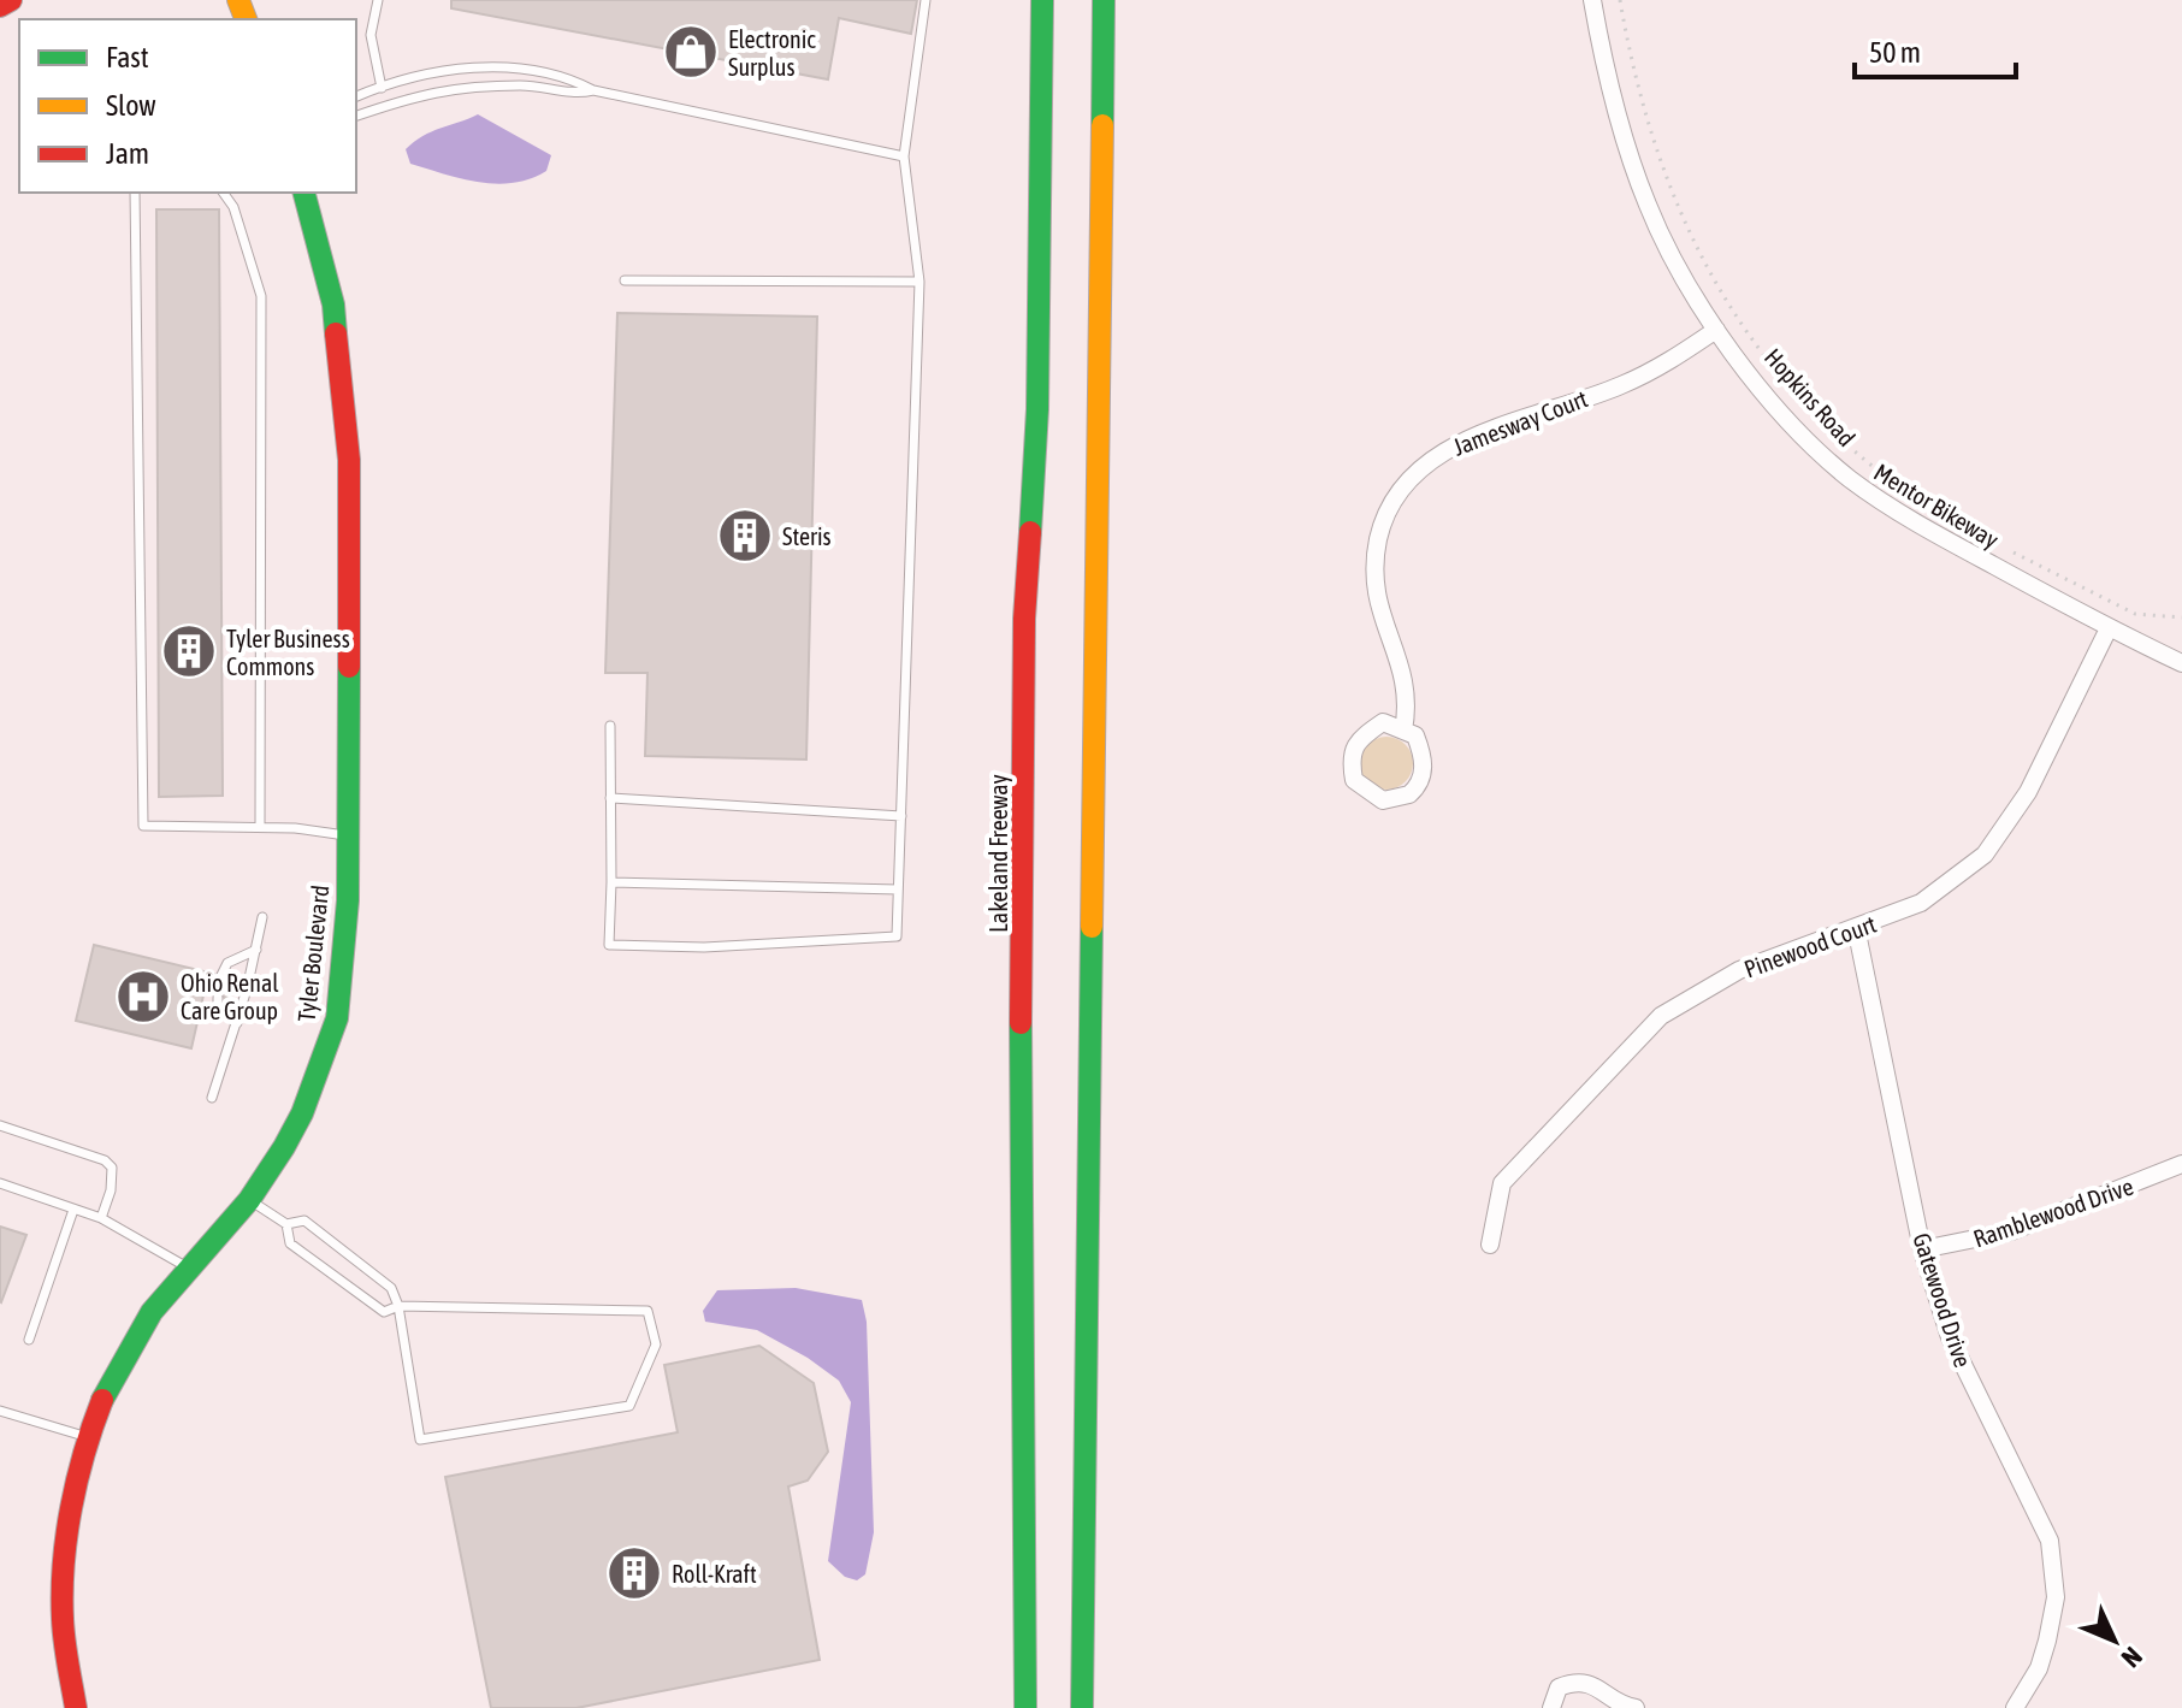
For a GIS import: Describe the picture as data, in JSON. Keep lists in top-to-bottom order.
{
  "streets": {
    "main road": ["Lakeland Freeway", "Tyler Boulevard"],
    "street": [
      "Hopkins Road",
      "Jamesway Court",
      "Pinewood Court",
      "Ramblewood Drive",
      "Gatewood Drive"
    ],
    "path": ["Mentor Bikeway"]
  },
  "crossings": [
    ["Hopkins Road", "Jamesway Court"],
    ["Hopkins Road", "Pinewood Court"],
    ["Pinewood Court", "Gatewood Drive"],
    ["Ramblewood Drive", "Gatewood Drive"]
  ],
  "places": {
    "shop": ["Electronic Surplus"],
    "building": ["Steris", "Tyler Business Commons", "Roll-Kraft"],
    "hospital": ["Ohio Renal Care Group"]
  },
  "legend": ["Fast", "Slow", "Jam"],
  "scale_bar": "50 m",
  "north": "bottom right"
}
